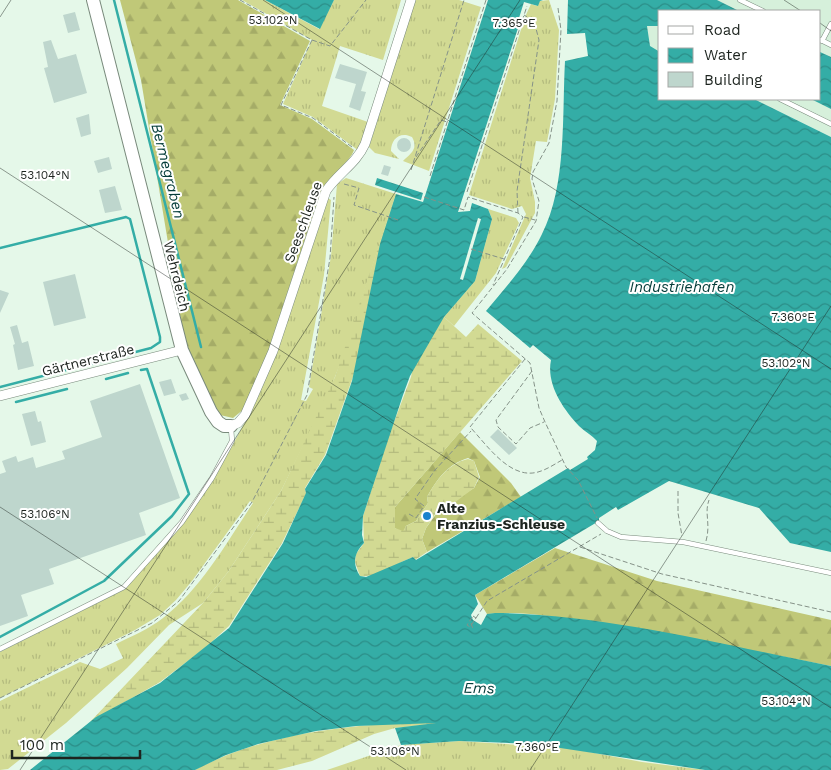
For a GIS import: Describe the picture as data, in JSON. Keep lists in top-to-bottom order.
{
  "streets": {
    "street": ["Seeschleuse", "Wehrdeich", "Gärtnerstraße"]
  },
  "crossings": [
    ["Seeschleuse", "Wehrdeich"],
    ["Wehrdeich", "Gärtnerstraße"]
  ],
  "water": ["Bermegraben", "Industriehafen", "Ems"],
  "places": ["Alte Franzius-Schleuse"],
  "legend": ["Road", "Water", "Building"],
  "scale_bar": "100 m",
  "coordinates": [
    "53.102°N",
    "7.365°E",
    "53.104°N",
    "7.360°E",
    "53.106°N"
  ]
}
